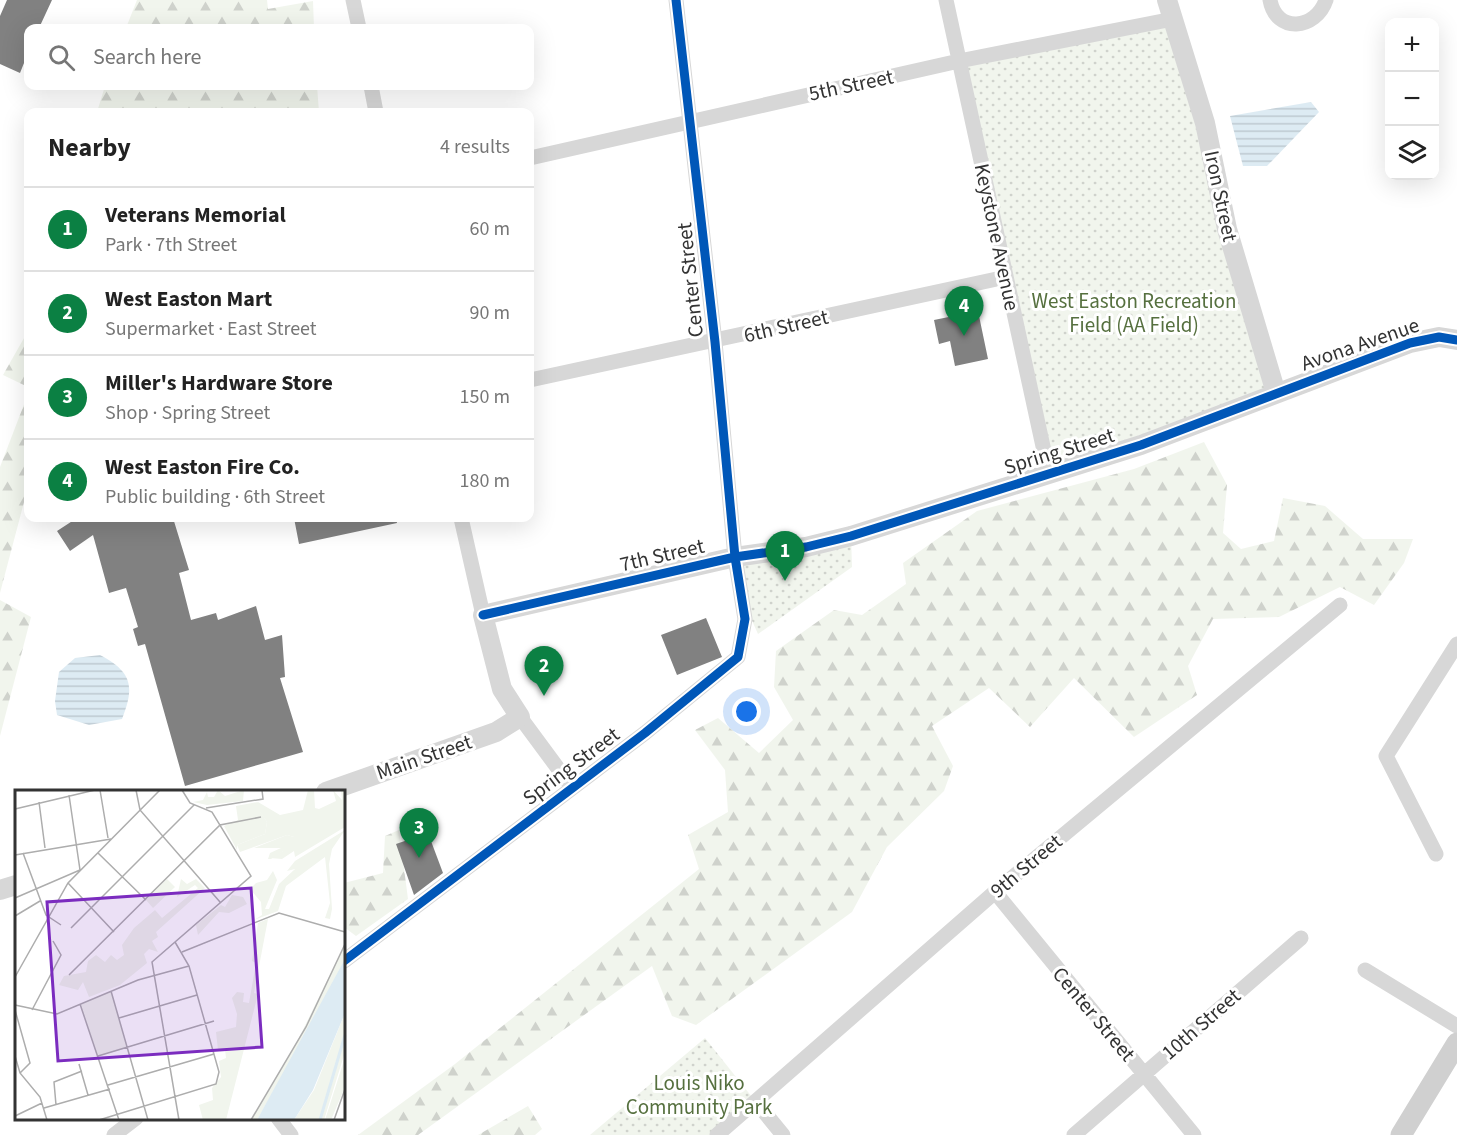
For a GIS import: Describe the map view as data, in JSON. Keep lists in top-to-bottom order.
{
  "streets": {
    "street": [
      "5th Street",
      "Iron Street",
      "Keystone Avenue",
      "Center Street",
      "6th Street",
      "Avona Avenue",
      "Spring Street",
      "7th Street",
      "Main Street",
      "9th Street",
      "10th Street"
    ]
  },
  "crossings": [
    ["5th Street", "Iron Street"],
    ["5th Street", "Keystone Avenue"],
    ["5th Street", "Center Street"],
    ["Iron Street", "Avona Avenue"],
    ["Iron Street", "Spring Street"],
    ["Keystone Avenue", "6th Street"],
    ["Keystone Avenue", "Spring Street"],
    ["Center Street", "6th Street"],
    ["Center Street", "Spring Street"],
    ["Center Street", "7th Street"],
    ["Center Street", "9th Street"],
    ["Center Street", "10th Street"],
    ["Avona Avenue", "Spring Street"],
    ["Spring Street", "7th Street"]
  ],
  "parks": ["West Easton Recreation Field (AA Field)", "Louis Niko Community Park"],
  "page": {
    "map_buttons": ["+", "−"],
    "search": "Search here",
    "heading": ["Nearby", "4 results"],
    "list": [
      {
        "mark": "1",
        "name": "Veterans Memorial",
        "note": "Park · 7th Street",
        "value": "60 m"
      },
      {
        "mark": "2",
        "name": "West Easton Mart",
        "note": "Supermarket · East Street",
        "value": "90 m"
      },
      {
        "mark": "3",
        "name": "Miller's Hardware Store",
        "note": "Shop · Spring Street",
        "value": "150 m"
      },
      {
        "mark": "4",
        "name": "West Easton Fire Co.",
        "note": "Public building · 6th Street",
        "value": "180 m"
      }
    ],
    "pins": [
      "4",
      "1",
      "2",
      "3"
    ]
  }
}
